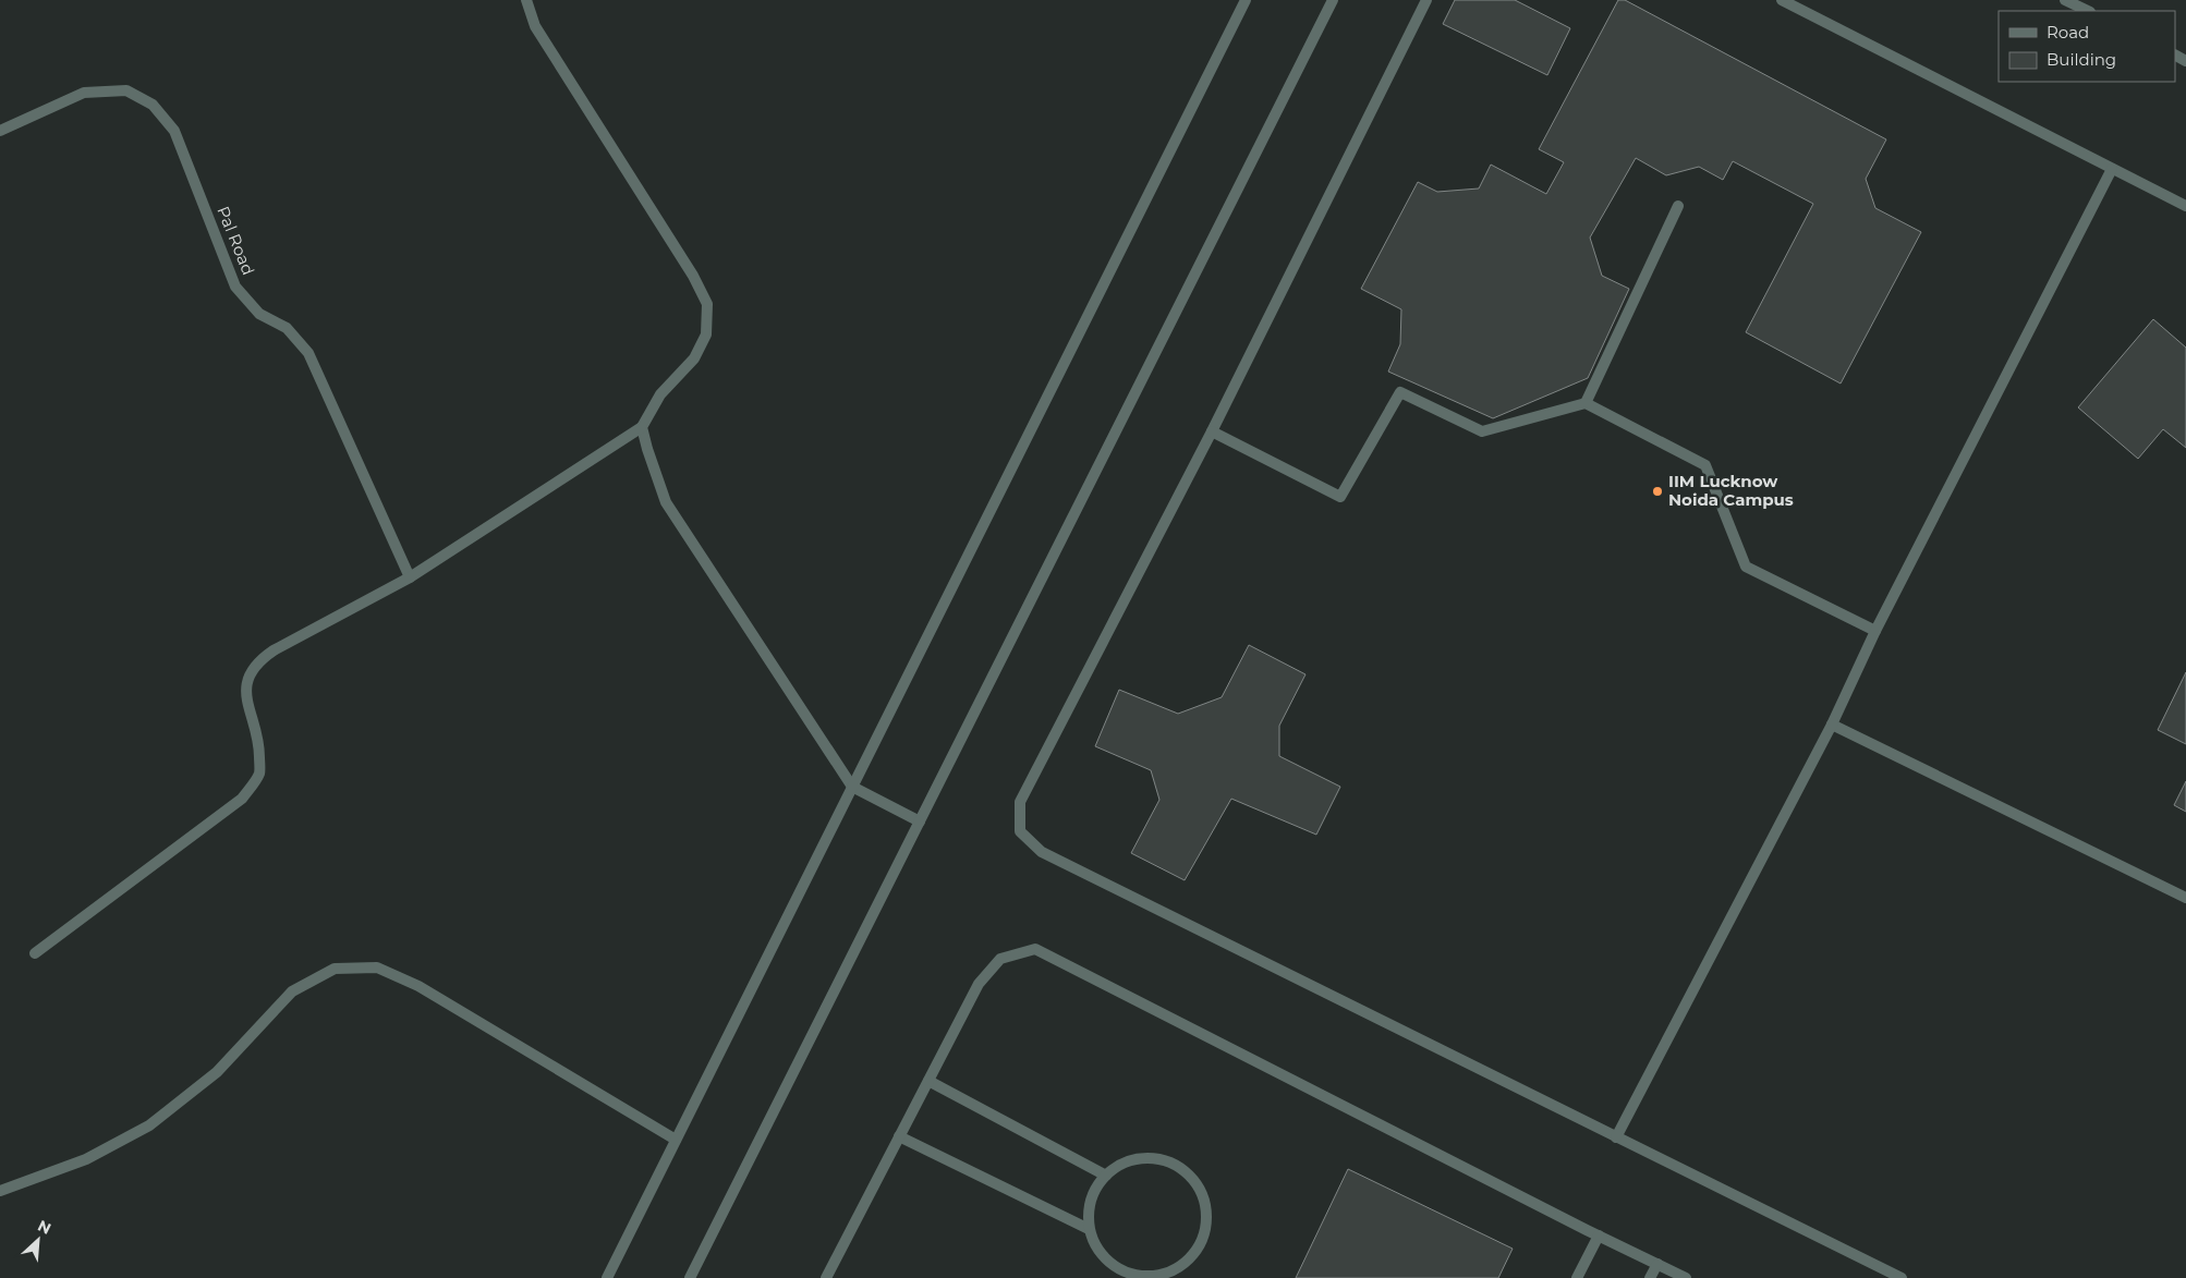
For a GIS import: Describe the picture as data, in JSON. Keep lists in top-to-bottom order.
{
  "streets": {
    "street": ["Pal Road"]
  },
  "places": ["IIM Lucknow Noida Campus"],
  "legend": ["Road", "Building"],
  "north": "top right"
}
